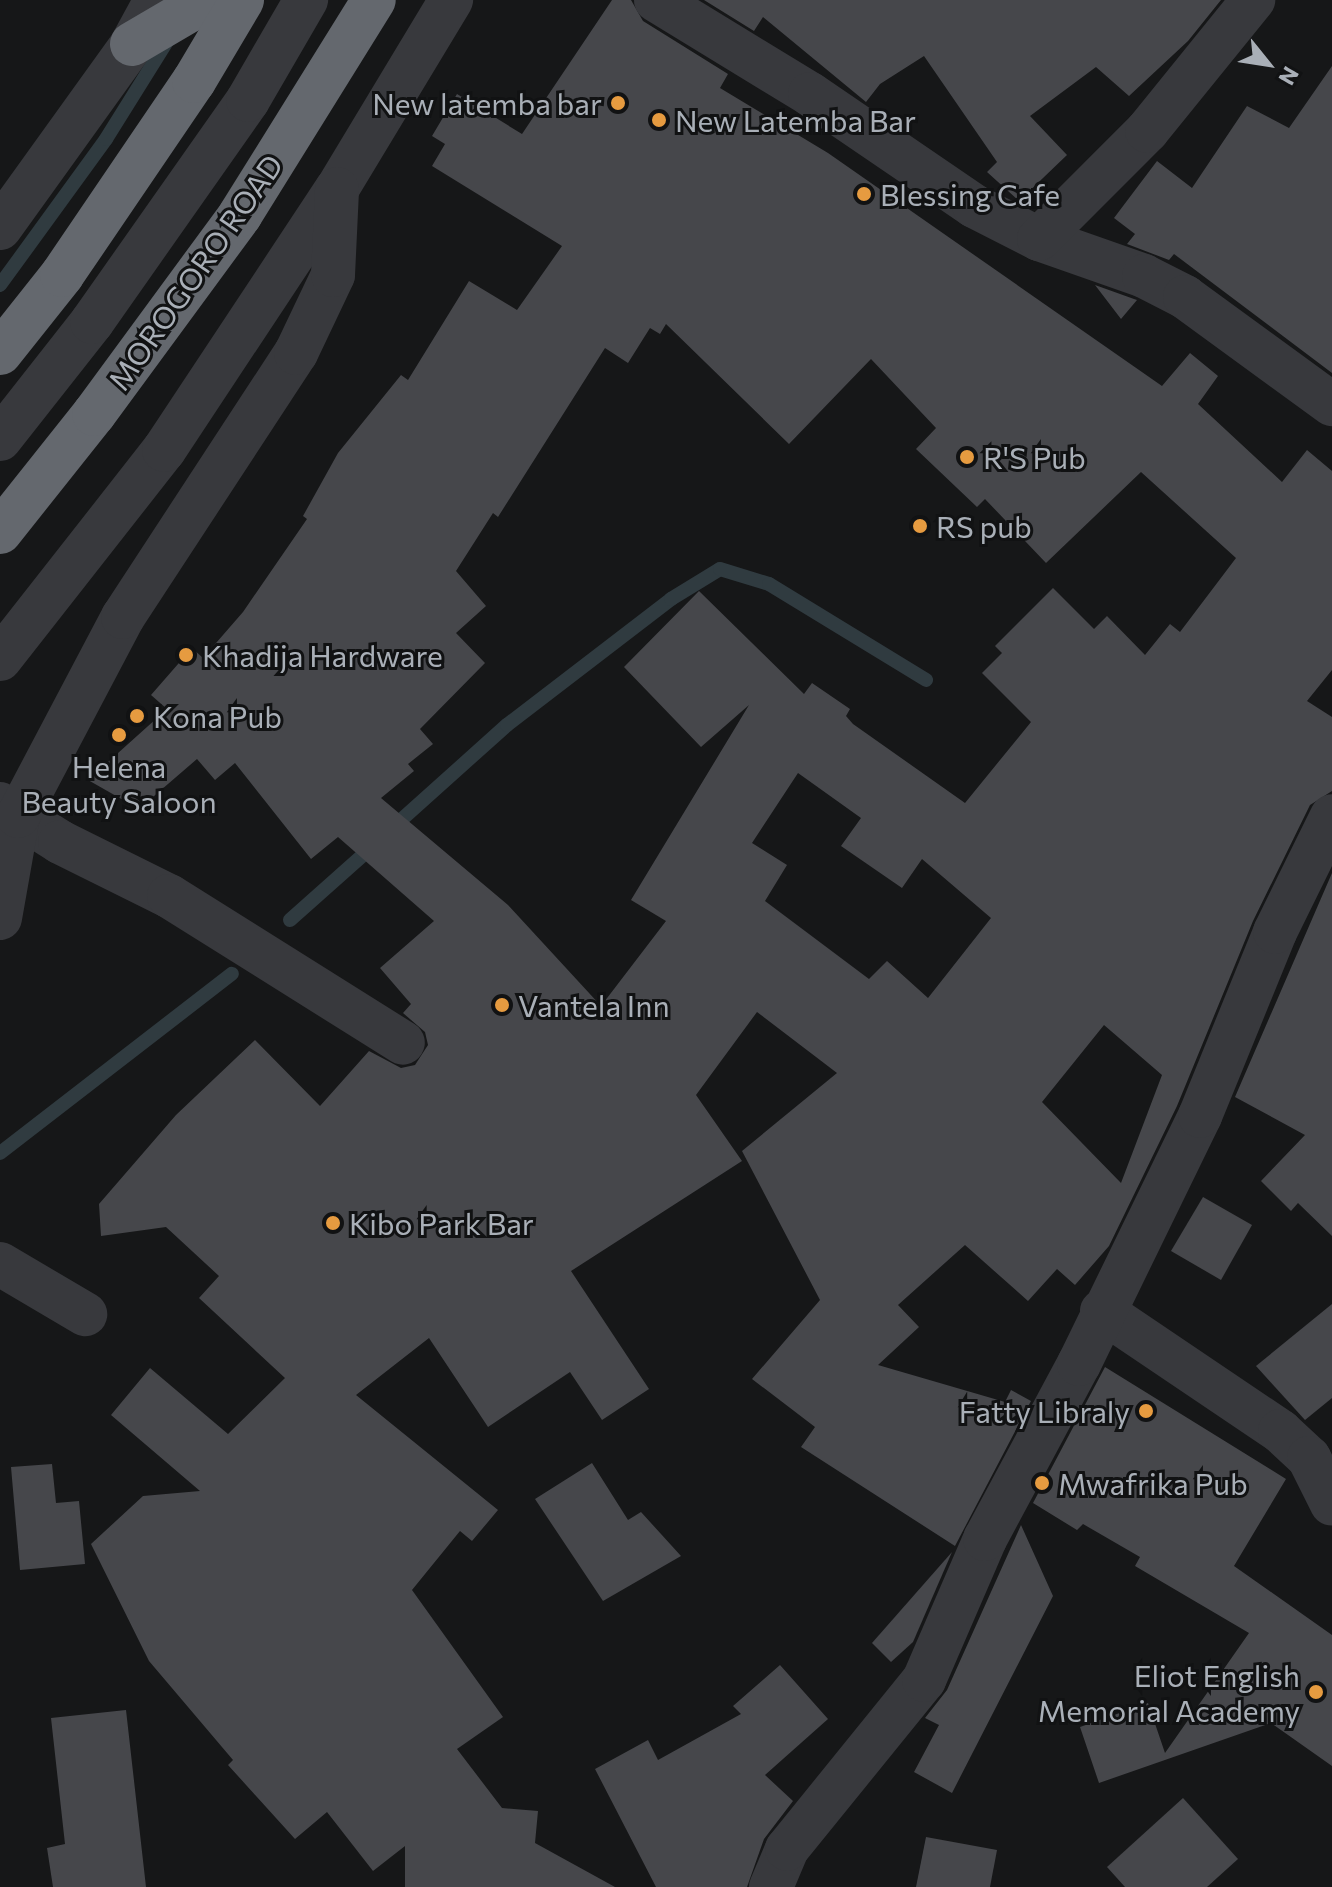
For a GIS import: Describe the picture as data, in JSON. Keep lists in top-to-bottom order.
{
  "streets": {
    "highway": ["MOROGORO ROAD"]
  },
  "places": [
    "New latemba bar",
    "New Latemba Bar",
    "Blessing Cafe",
    "R'S Pub",
    "RS pub",
    "Khadija Hardware",
    "Kona Pub",
    "Helena Beauty Saloon",
    "Vantela Inn",
    "Kibo Park Bar",
    "Fatty Libraly",
    "Mwafrika Pub",
    "Eliot English Memorial Academy"
  ],
  "north": "bottom right"
}
